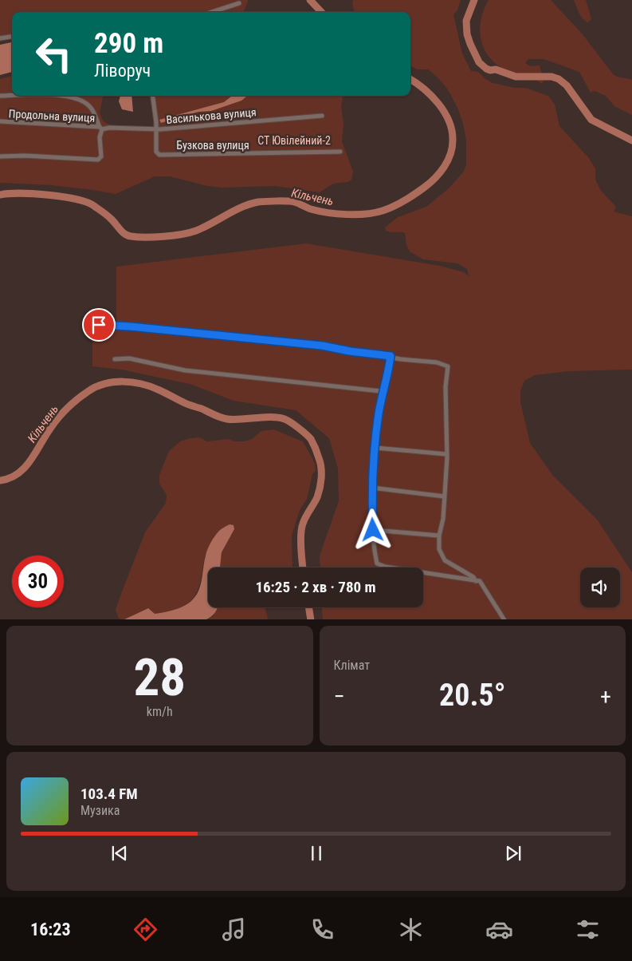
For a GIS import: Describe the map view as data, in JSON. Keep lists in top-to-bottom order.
{
  "streets": {
    "street": ["Продольна вулиця", "Василькова вулиця", "Бузкова вулиця"]
  },
  "crossings": [
    ["Продольна вулиця", "Василькова вулиця"],
    ["Василькова вулиця", "Бузкова вулиця"]
  ],
  "water": ["Кільчень"],
  "parks": ["СT Ювілейний-2"],
  "page": {
    "turn": ["290 m", "Ліворуч"],
    "limit": "30",
    "trip": "16:25 · 2 хв · 780 m",
    "tile": [
      ["28", "km/h"],
      "Клімат"
    ],
    "heat": ["−", "20.5°", "+"],
    "song": ["103.4 FM", "Музика"],
    "tabs": "16:23"
  }
}
